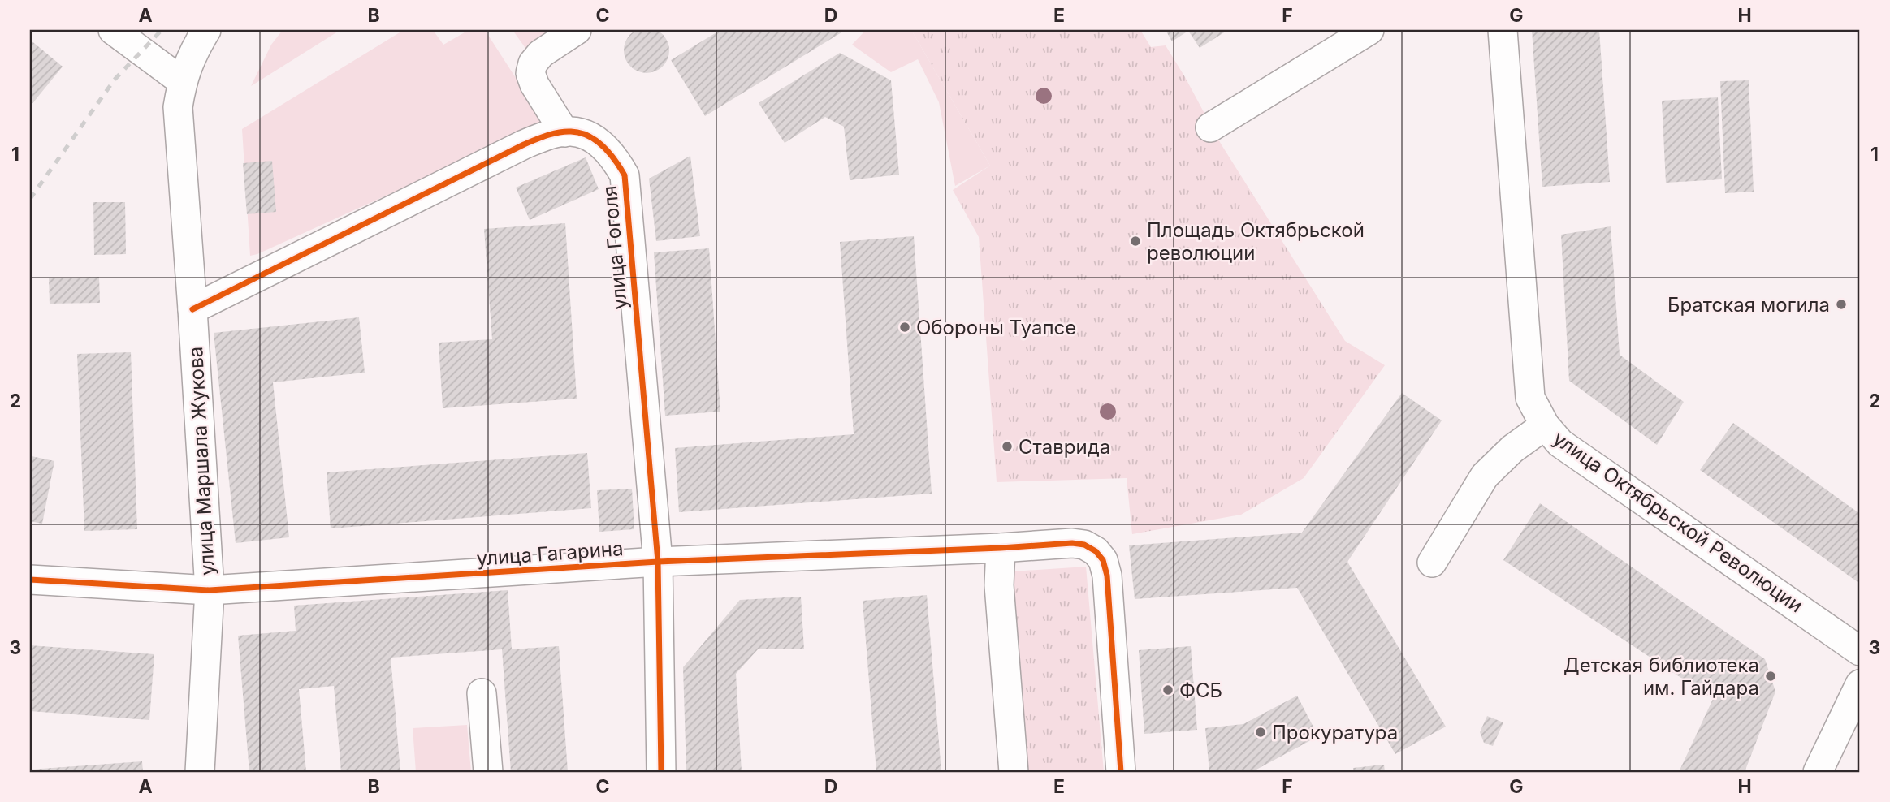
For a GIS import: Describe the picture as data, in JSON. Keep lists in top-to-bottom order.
{
  "streets": {
    "street": [
      "улица Гоголя",
      "улица Маршала Жукова",
      "улица Октябрьской Революции",
      "улица Гагарина"
    ]
  },
  "crossings": [
    ["улица Гоголя", "улица Маршала Жукова"],
    ["улица Гоголя", "улица Гагарина"],
    ["улица Маршала Жукова", "улица Гагарина"]
  ],
  "places": [
    "Площадь Октябрьской революции",
    "Братская могила",
    "Обороны Туапсе",
    "Ставрида",
    "Детская библиотека им. Гайдара",
    "ФСБ",
    "Прокуратура"
  ],
  "grid": {
    "columns": [
      "A",
      "B",
      "C",
      "D",
      "E",
      "F",
      "G",
      "H"
    ],
    "rows": ["1", "2", "3"]
  }
}
